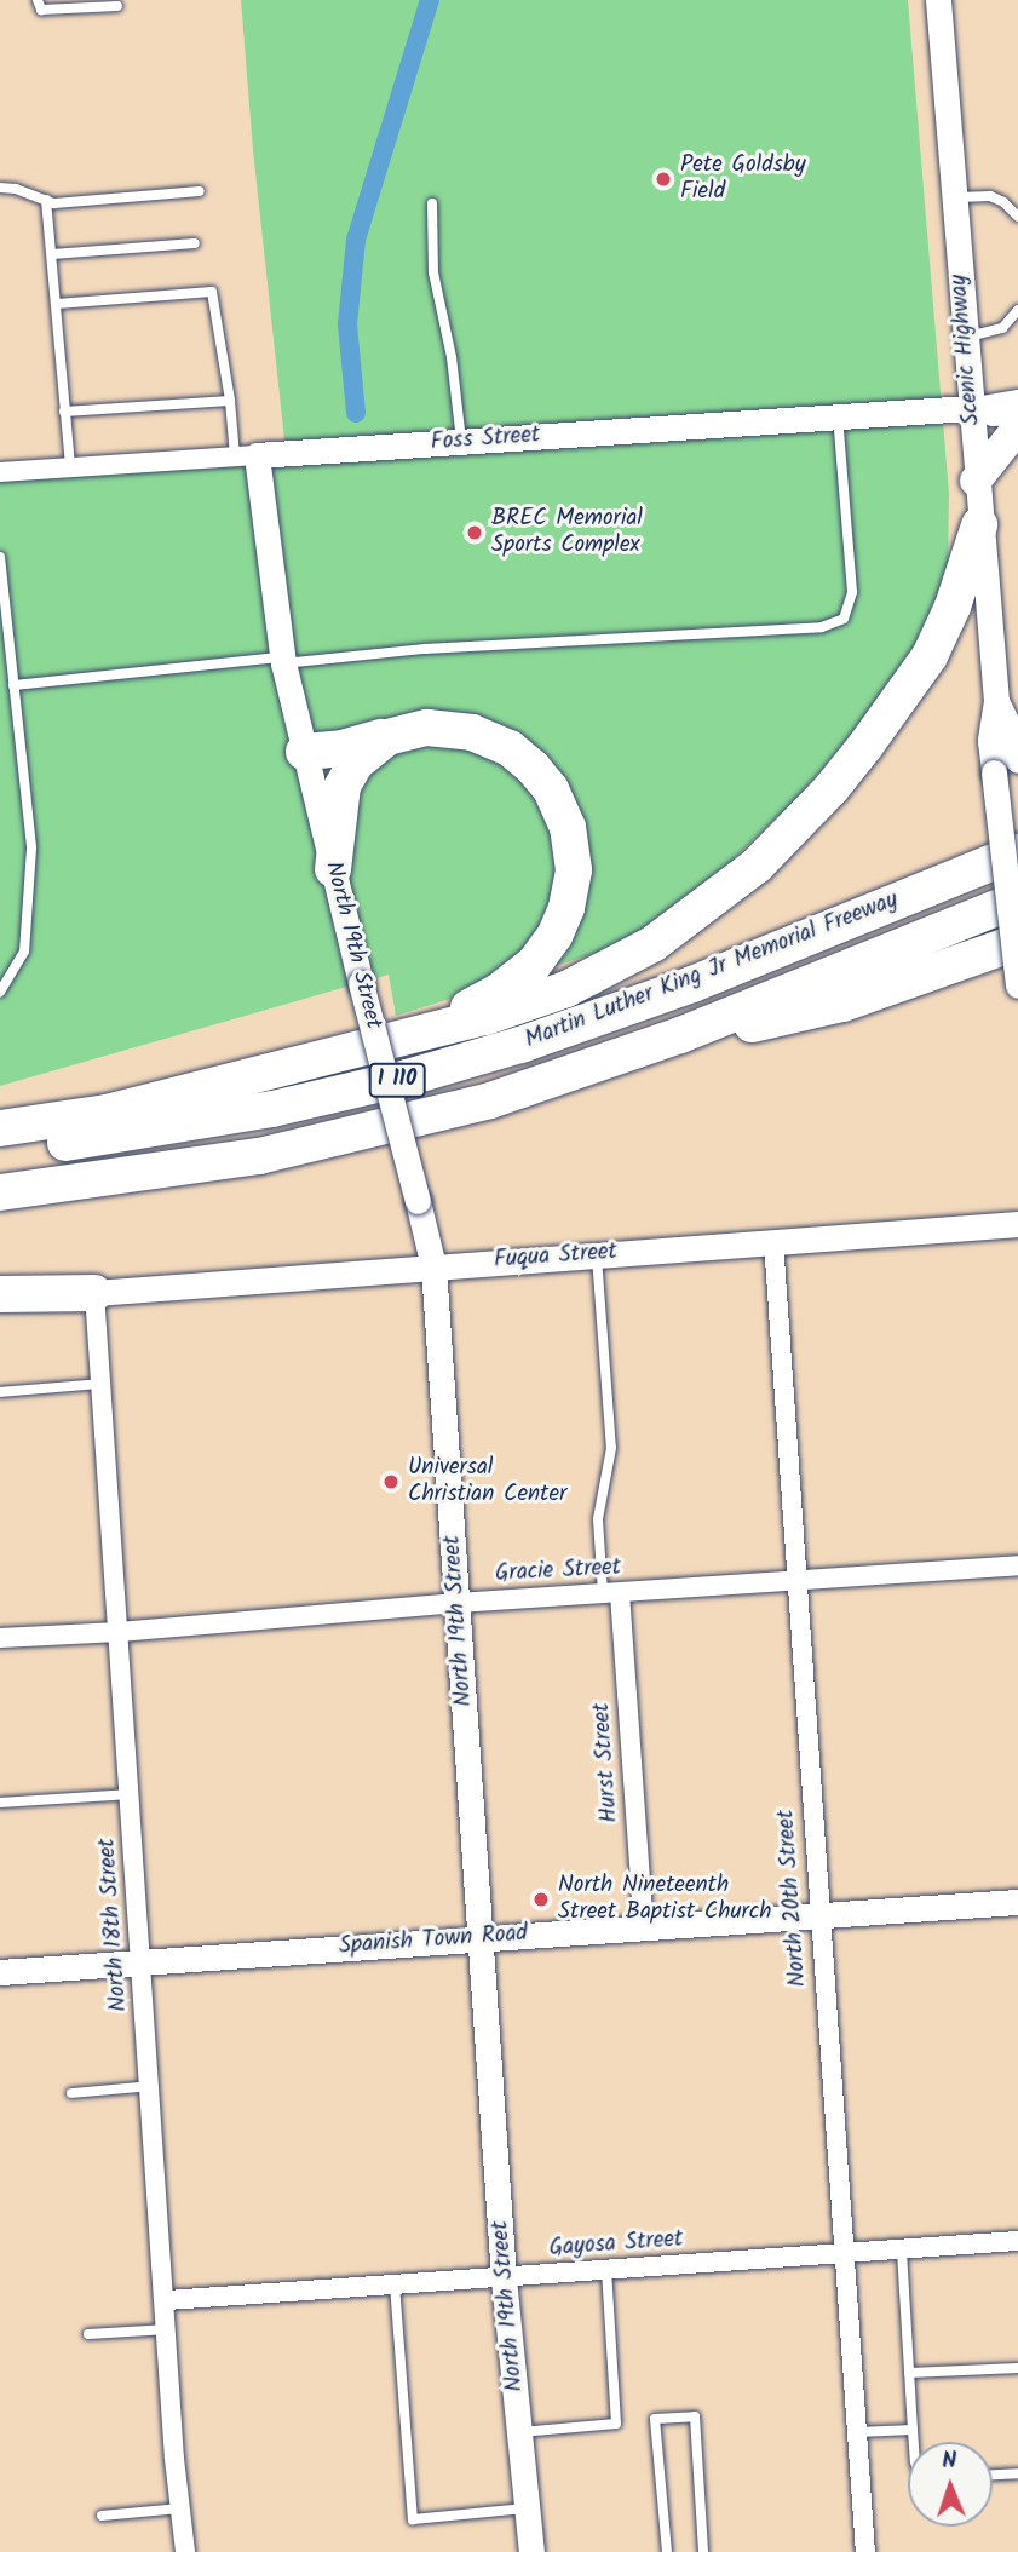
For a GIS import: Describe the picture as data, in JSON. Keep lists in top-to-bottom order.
{
  "streets": {
    "highway": ["Martin Luther King Jr Memorial Freeway", "I 110"],
    "street": [
      "Scenic Highway",
      "Foss Street",
      "North 19th Street",
      "Fuqua Street",
      "Gracie Street",
      "Hurst Street",
      "North 20th Street",
      "North 18th Street",
      "Spanish Town Road",
      "Gayosa Street"
    ]
  },
  "crossings": [
    ["Scenic Highway", "Foss Street"],
    ["Foss Street", "North 19th Street"],
    ["North 19th Street", "Fuqua Street"],
    ["North 19th Street", "Gracie Street"],
    ["North 19th Street", "Spanish Town Road"],
    ["North 19th Street", "Gayosa Street"],
    ["Fuqua Street", "North 20th Street"],
    ["Fuqua Street", "North 18th Street"],
    ["Gracie Street", "Hurst Street"],
    ["Gracie Street", "North 20th Street"],
    ["Gracie Street", "North 18th Street"],
    ["Hurst Street", "Spanish Town Road"],
    ["North 20th Street", "Spanish Town Road"],
    ["North 20th Street", "Gayosa Street"],
    ["North 18th Street", "Spanish Town Road"],
    ["North 18th Street", "Gayosa Street"]
  ],
  "places": [
    "Pete Goldsby Field",
    "BREC Memorial Sports Complex",
    "Universal Christian Center",
    "North Nineteenth Street Baptist Church"
  ],
  "north": "top"
}
